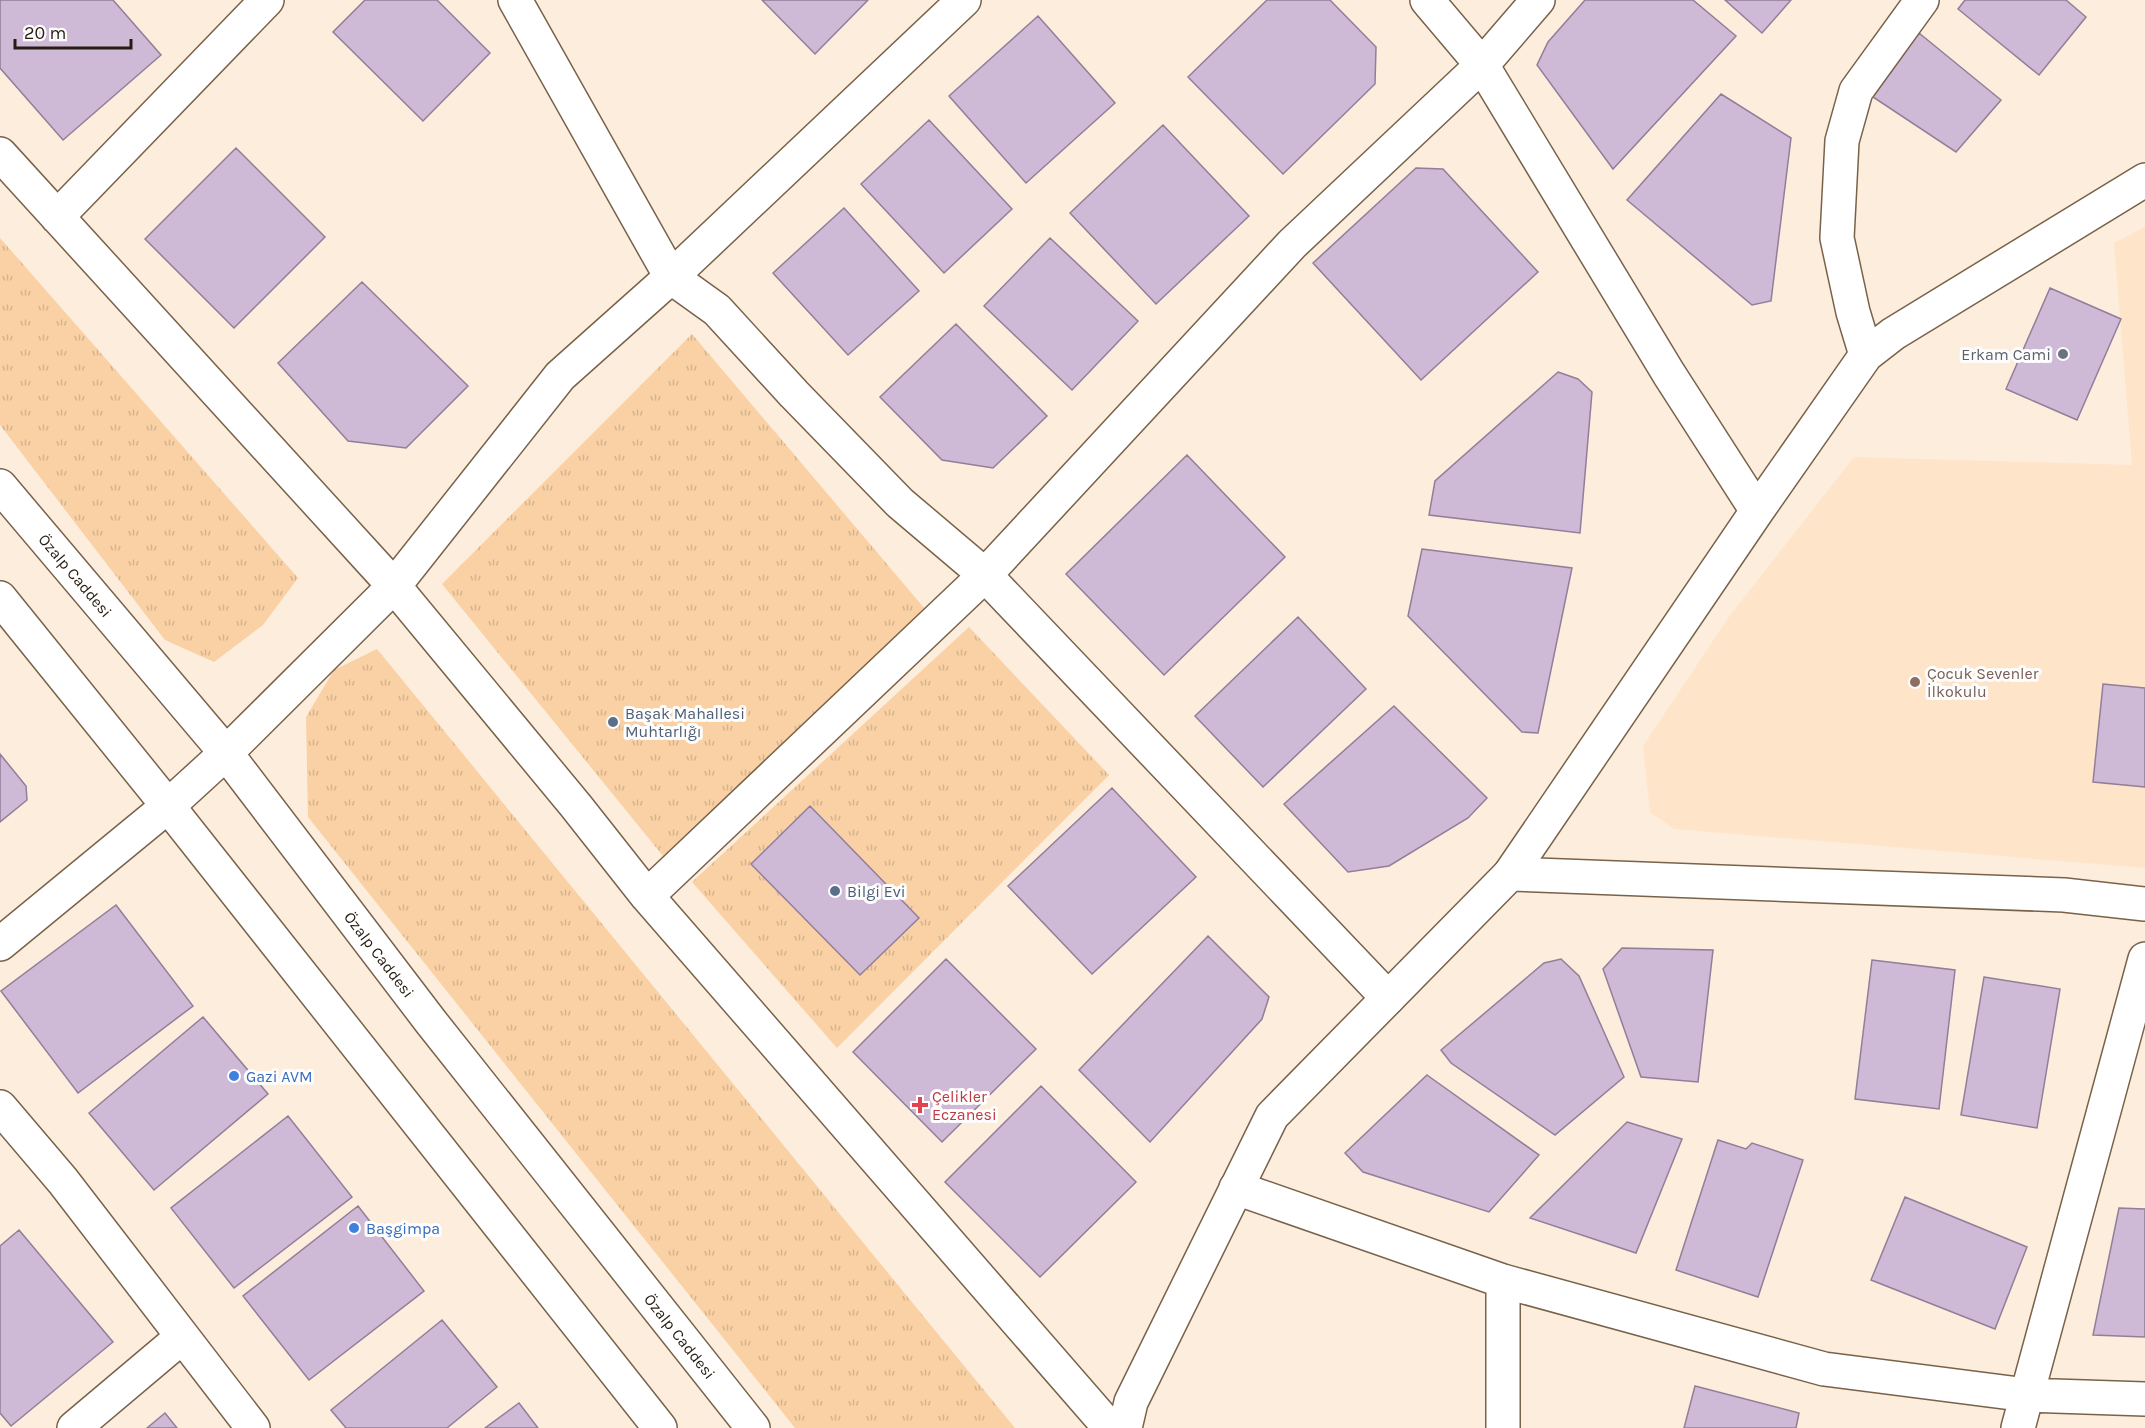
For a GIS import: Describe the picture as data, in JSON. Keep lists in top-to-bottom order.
{
  "streets": {
    "street": ["Özalp Caddesi"]
  },
  "places": {
    "other": [
      "Erkam Cami",
      "Çocuk Sevenler İlkokulu",
      "Başak Mahallesi Muhtarlığı",
      "Bilgi Evi",
      "Gazi AVM",
      "Başgimpa"
    ],
    "health": ["Çelikler Eczanesi"]
  },
  "scale_bar": "20 m"
}
